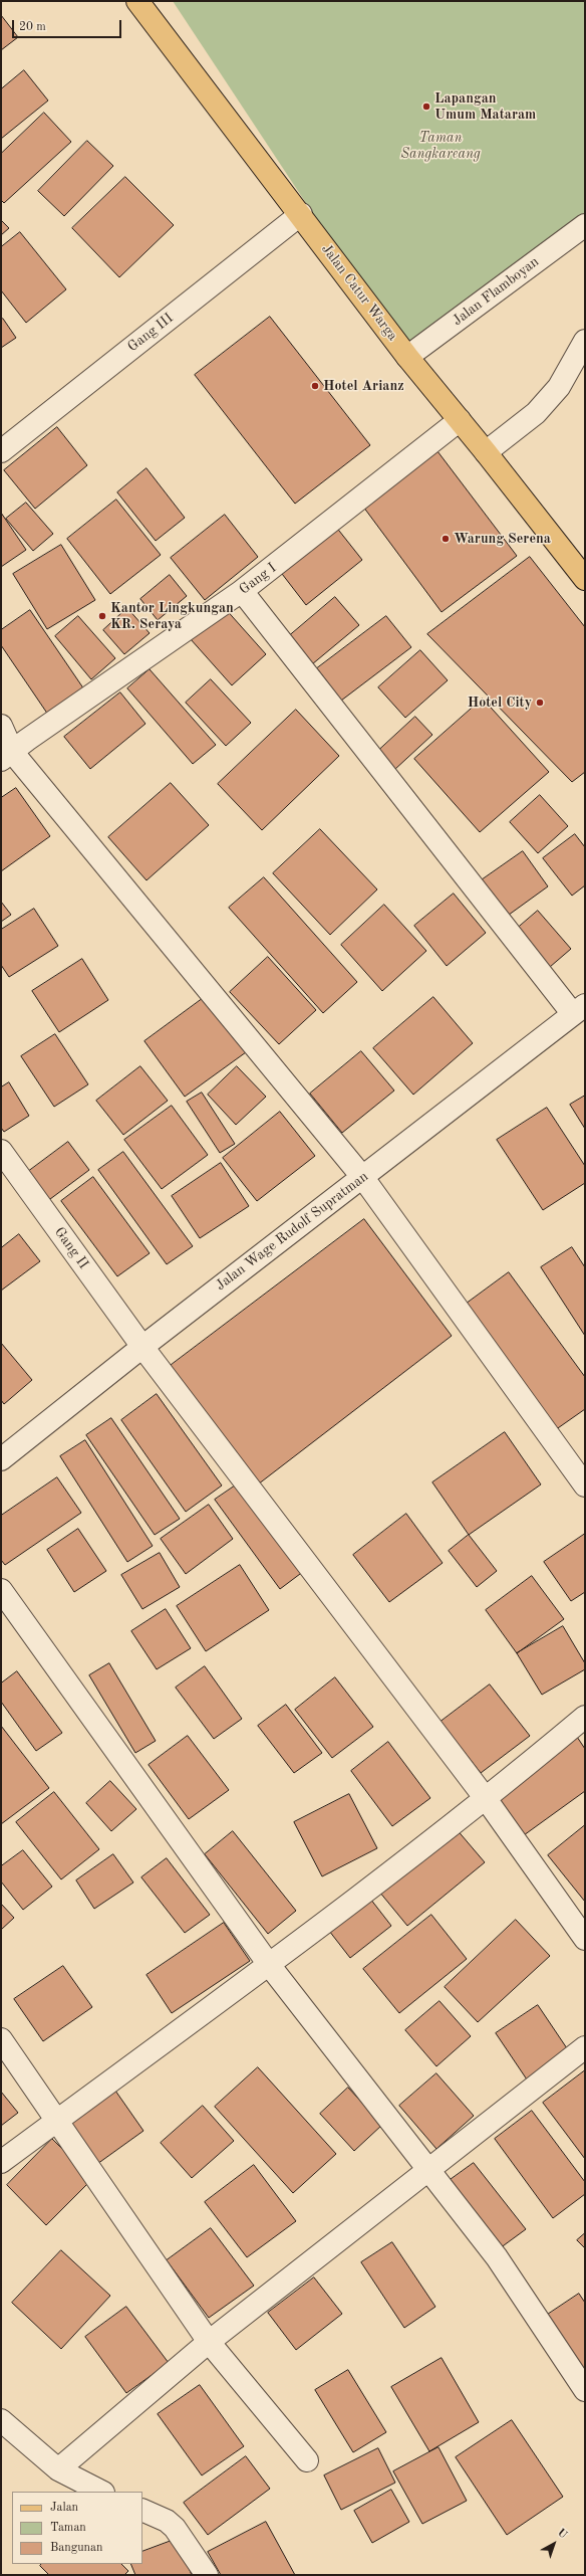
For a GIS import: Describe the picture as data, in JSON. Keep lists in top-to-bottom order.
{
  "streets": {
    "main road": ["Jalan Catur Warga"],
    "street": [
      "Jalan Flamboyan",
      "Gang III",
      "Gang I",
      "Jalan Wage Rudolf Supratman",
      "Gang II"
    ]
  },
  "crossings": [
    ["Jalan Flamboyan", "Jalan Catur Warga"],
    ["Jalan Catur Warga", "Gang III"],
    ["Jalan Catur Warga", "Gang I"],
    ["Jalan Wage Rudolf Supratman", "Gang II"]
  ],
  "parks": ["Taman Sangkareang"],
  "places": [
    "Lapangan Umum Mataram",
    "Hotel Arianz",
    "Warung Serena",
    "Kantor Lingkungan KR. Seraya",
    "Hotel City"
  ],
  "legend": ["Jalan", "Taman", "Bangunan"],
  "scale_bar": "20 m",
  "north": "top right"
}
